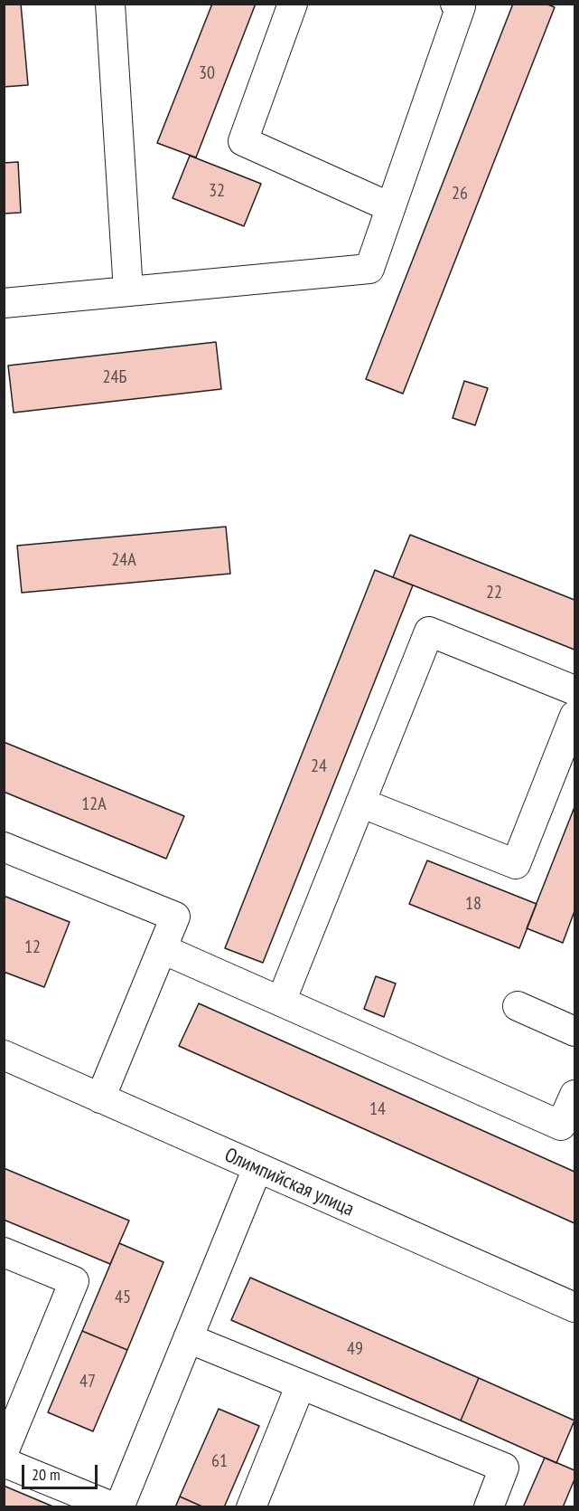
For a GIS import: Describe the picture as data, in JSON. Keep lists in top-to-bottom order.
{
  "streets": {
    "street": ["Олимпийская улица"]
  },
  "house_numbers": [
    "30",
    "32",
    "26",
    "24Б",
    "24А",
    "22",
    "24",
    "12А",
    "18",
    "12",
    "14",
    "45",
    "49",
    "47",
    "61"
  ],
  "scale_bar": "20 m"
}
